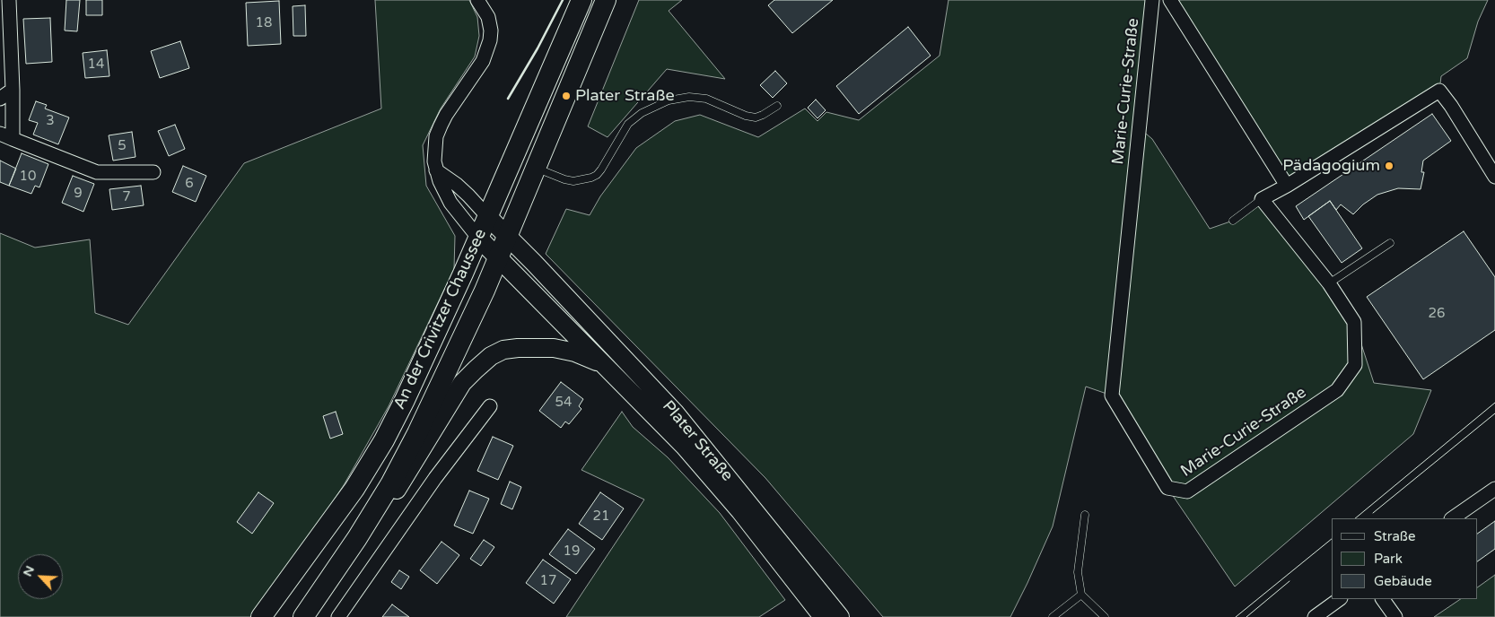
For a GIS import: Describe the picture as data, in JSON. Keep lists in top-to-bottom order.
{
  "streets": {
    "main road": ["An der Crivitzer Chaussee"],
    "street": ["Marie-Curie-Straße", "Plater Straße"]
  },
  "crossings": [
    ["An der Crivitzer Chaussee", "Plater Straße"]
  ],
  "places": ["Plater Straße", "Pädagogium"],
  "house_numbers": [
    "18",
    "14",
    "3",
    "5",
    "10",
    "6",
    "9",
    "7",
    "26",
    "54",
    "21",
    "19",
    "17"
  ],
  "legend": ["Straße", "Park", "Gebäude"],
  "north": "top left"
}
